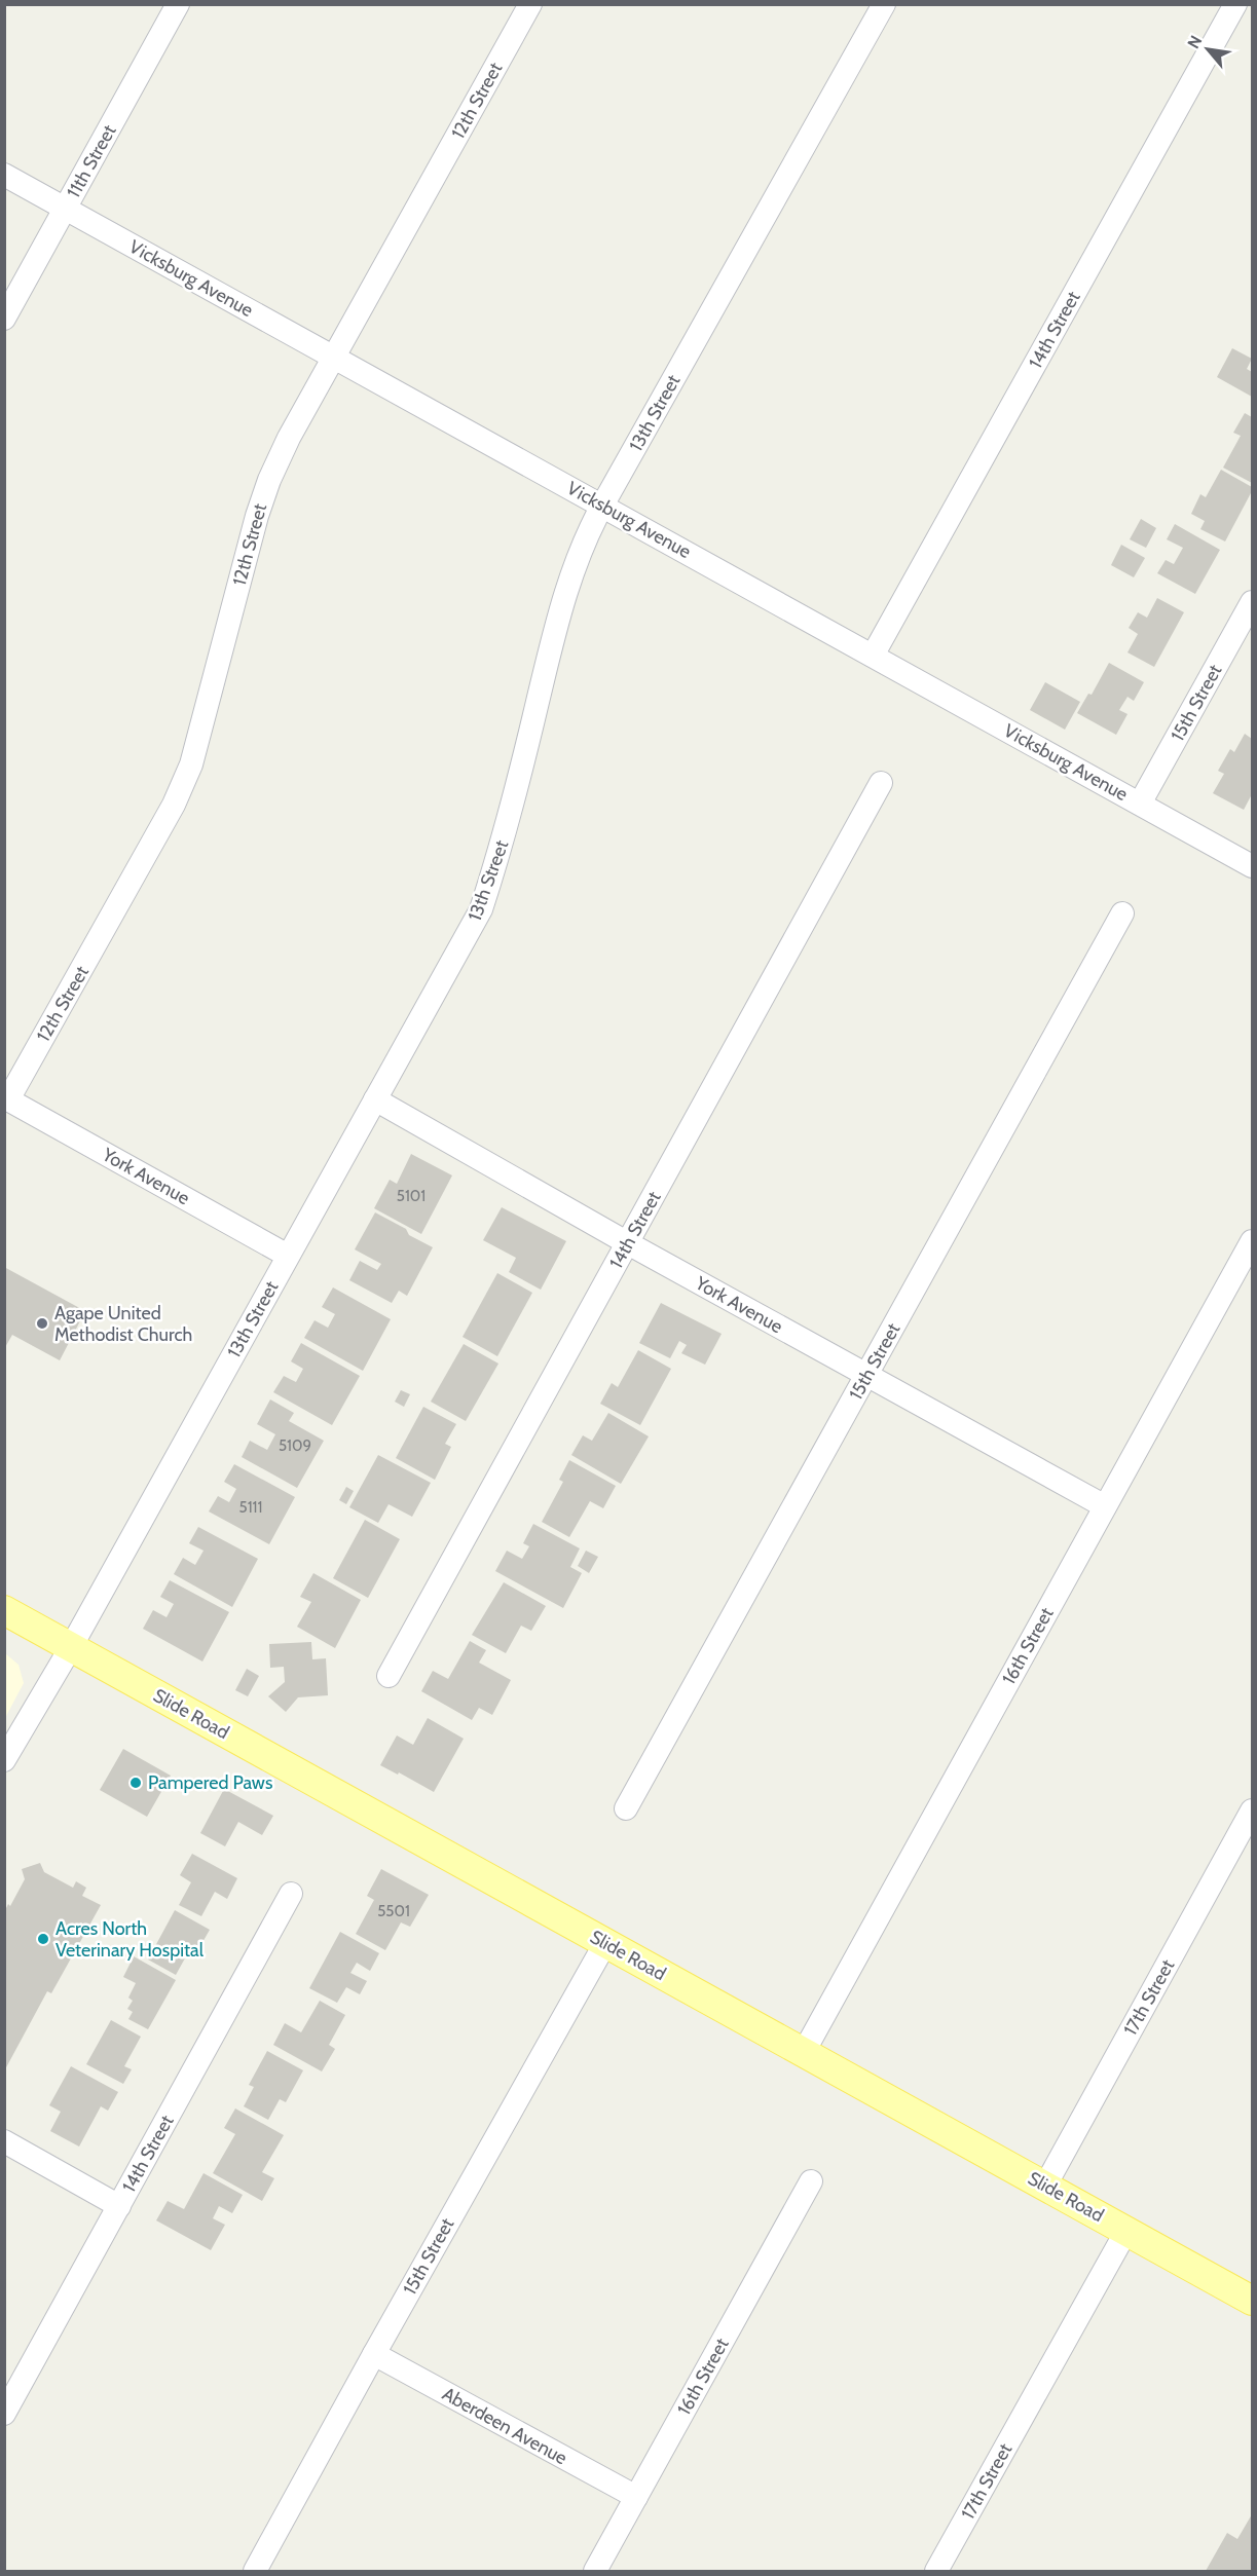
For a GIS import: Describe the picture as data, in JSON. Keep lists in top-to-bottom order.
{
  "streets": {
    "main road": ["Slide Road"],
    "street": [
      "12th Street",
      "11th Street",
      "Vicksburg Avenue",
      "14th Street",
      "13th Street",
      "15th Street",
      "York Avenue",
      "16th Street",
      "17th Street",
      "Aberdeen Avenue"
    ]
  },
  "crossings": [
    ["12th Street", "Vicksburg Avenue"],
    ["12th Street", "York Avenue"],
    ["11th Street", "Vicksburg Avenue"],
    ["Vicksburg Avenue", "14th Street"],
    ["Vicksburg Avenue", "13th Street"],
    ["Vicksburg Avenue", "15th Street"],
    ["14th Street", "York Avenue"],
    ["13th Street", "York Avenue"],
    ["13th Street", "Slide Road"],
    ["15th Street", "York Avenue"],
    ["15th Street", "Slide Road"],
    ["15th Street", "Aberdeen Avenue"],
    ["York Avenue", "16th Street"],
    ["16th Street", "Slide Road"],
    ["16th Street", "Aberdeen Avenue"],
    ["Slide Road", "17th Street"]
  ],
  "places": ["Agape United Methodist Church", "Pampered Paws", "Acres North Veterinary Hospital"],
  "house_numbers": [
    "5101",
    "5109",
    "5111",
    "5501"
  ],
  "north": "top left"
}
